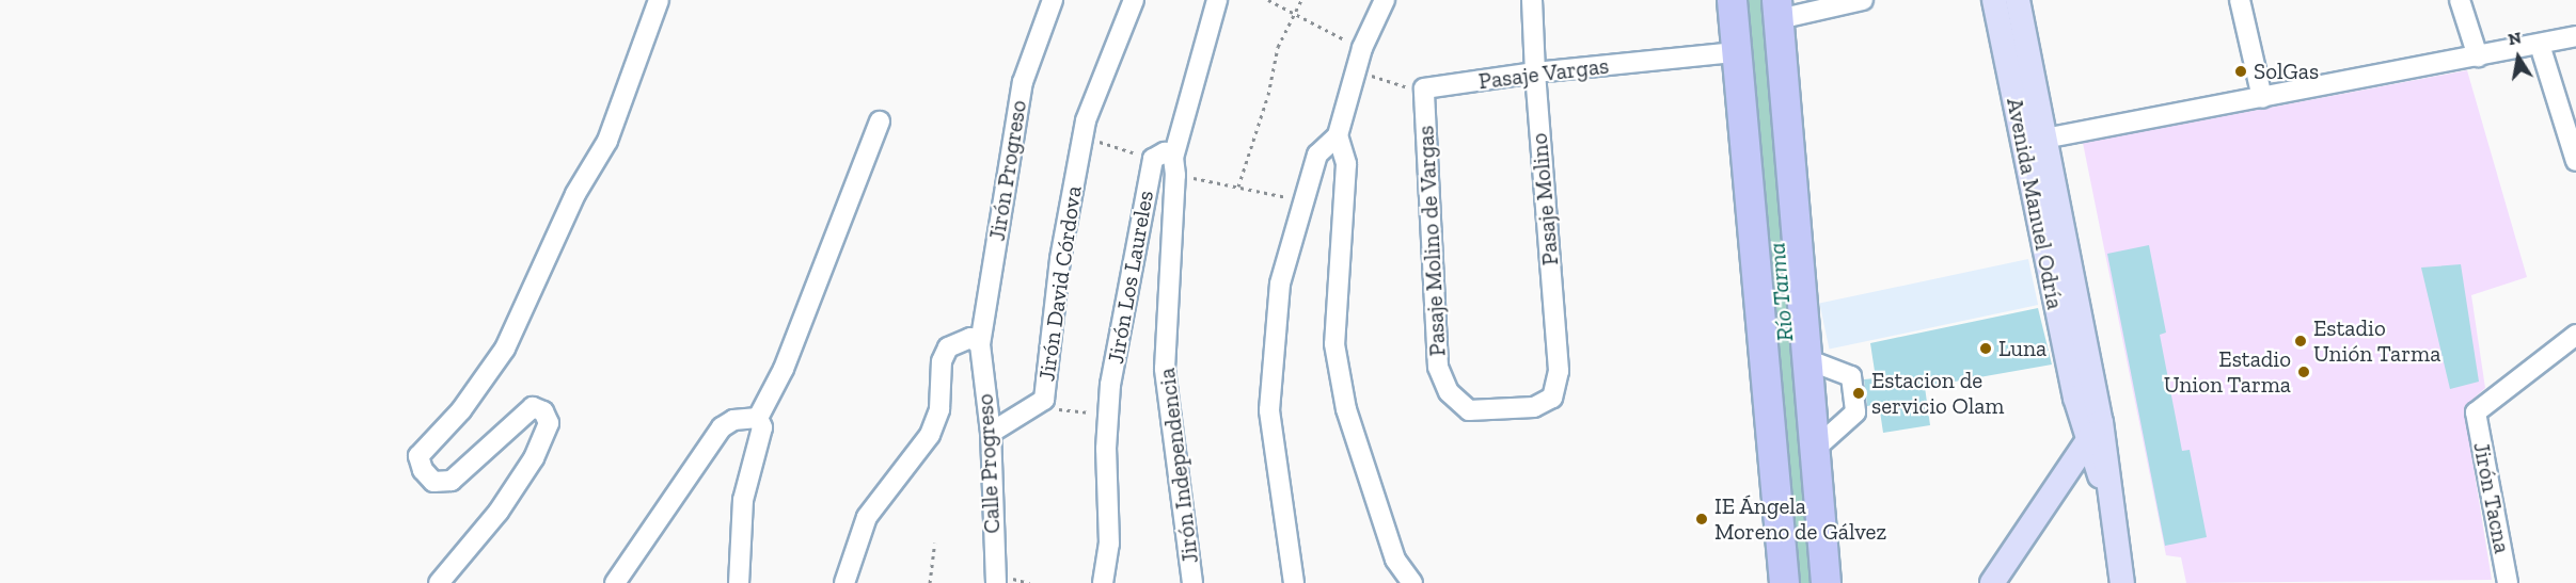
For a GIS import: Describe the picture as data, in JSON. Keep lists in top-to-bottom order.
{
  "streets": {
    "main road": ["Avenida Manuel Odría"],
    "street": [
      "Pasaje Vargas",
      "Jirón Progreso",
      "Pasaje Molino",
      "Pasaje Molino de Vargas",
      "Jirón Los Laureles",
      "Jirón David Córdova",
      "Calle Progreso",
      "Jirón Independencia",
      "Jirón Tacna"
    ]
  },
  "crossings": [
    ["Pasaje Vargas", "Pasaje Molino"],
    ["Pasaje Vargas", "Pasaje Molino de Vargas"],
    ["Jirón Progreso", "Calle Progreso"],
    ["Pasaje Molino", "Pasaje Molino de Vargas"],
    ["Jirón Los Laureles", "Jirón Independencia"],
    ["Jirón David Córdova", "Calle Progreso"]
  ],
  "water": ["Río Tarma"],
  "places": [
    "SolGas",
    "Estadio Unión Tarma",
    "Luna",
    "Estadio Union Tarma",
    "Estacion de servicio Olam",
    "IE Ángela Moreno de Gálvez"
  ],
  "north": "top"
}
